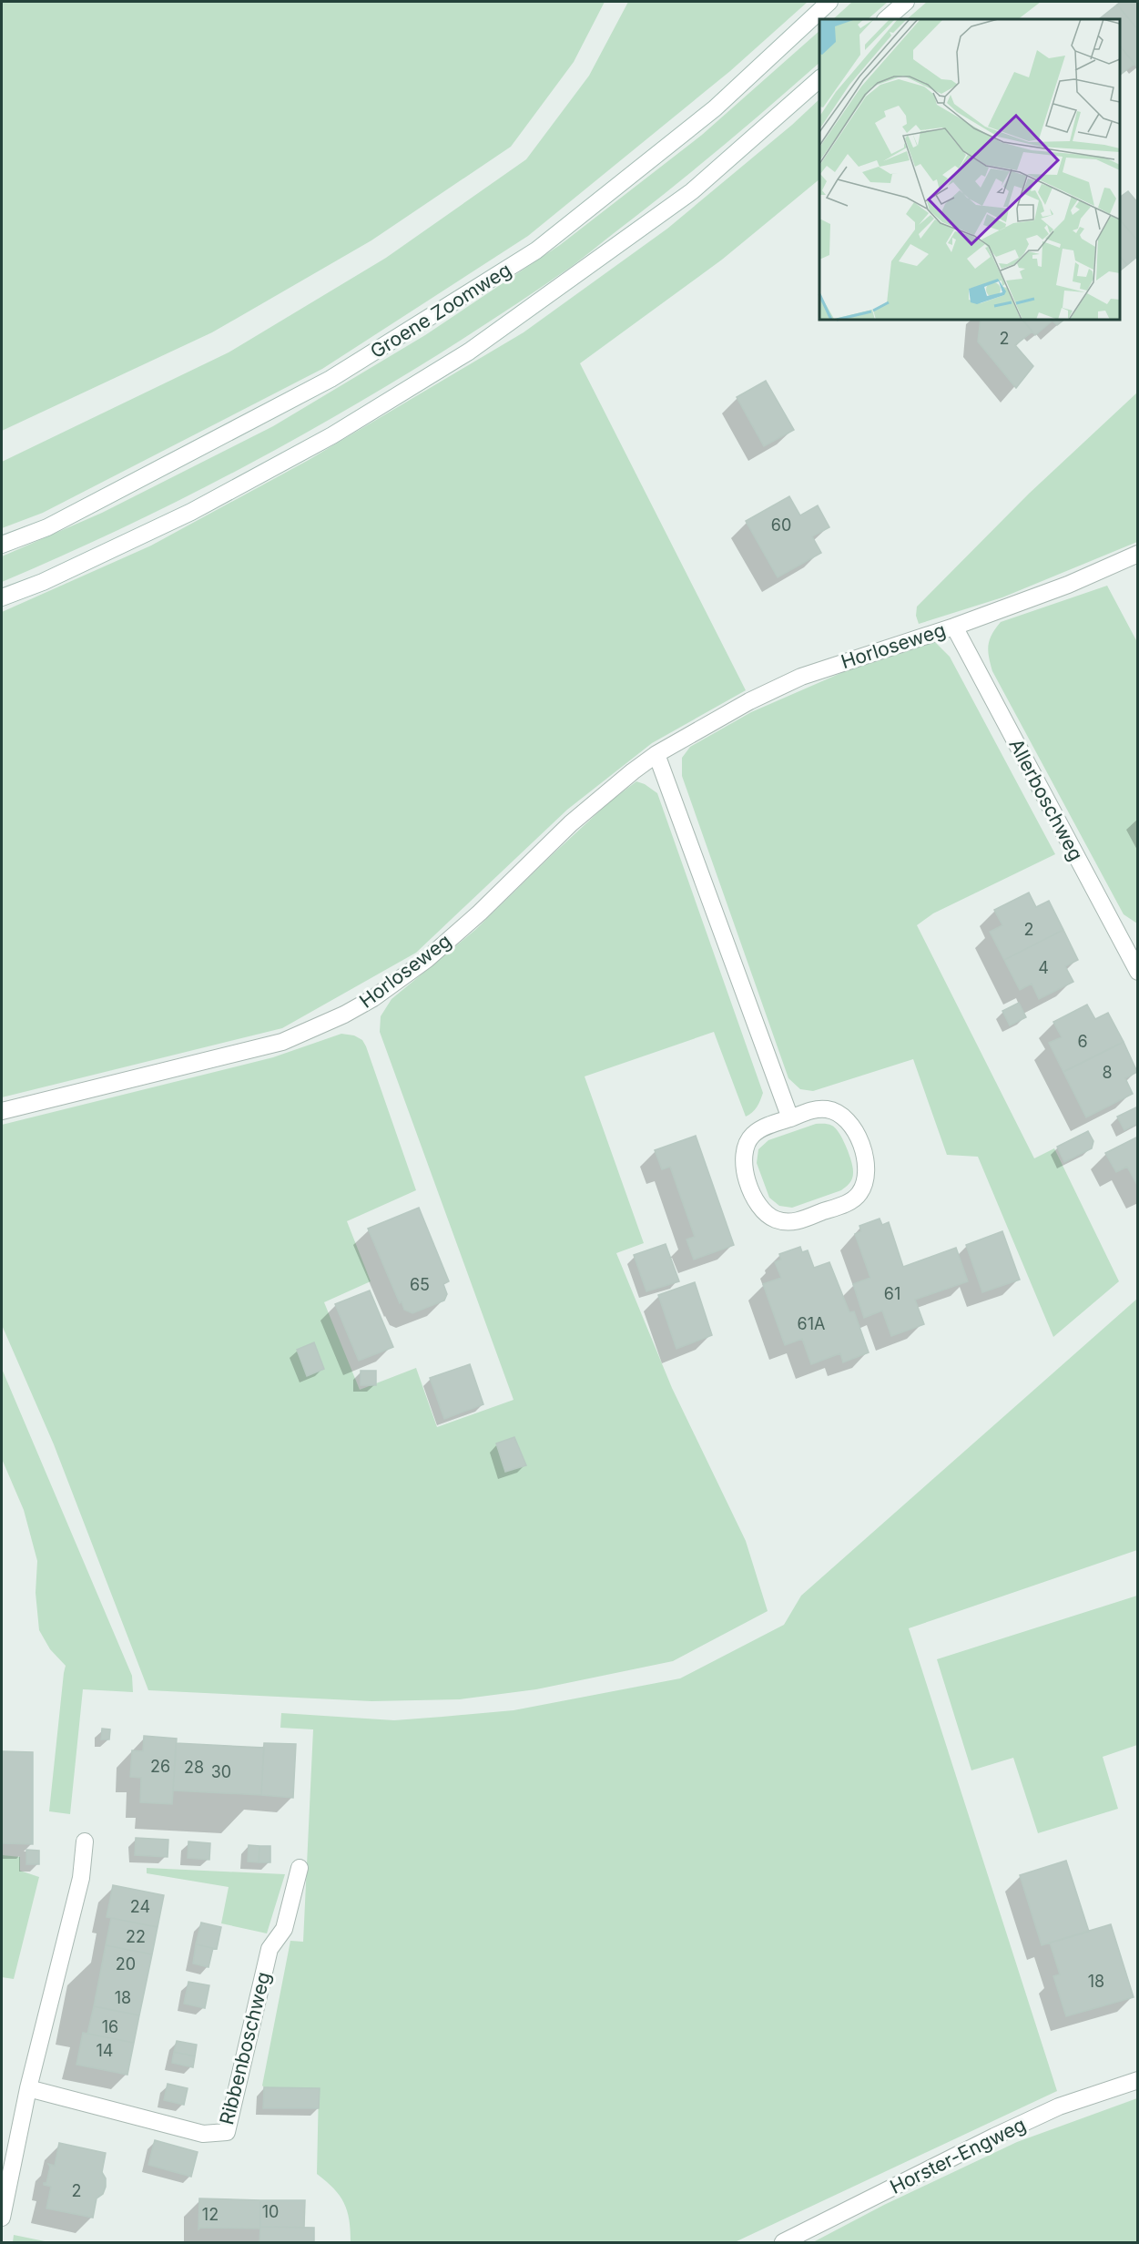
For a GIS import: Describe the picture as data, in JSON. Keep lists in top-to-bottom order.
{
  "streets": {
    "street": [
      "Groene Zoomweg",
      "Horloseweg",
      "Allerboschweg",
      "Ribbenboschweg",
      "Horster-Engweg"
    ]
  },
  "crossings": [
    ["Horloseweg", "Allerboschweg"]
  ],
  "house_numbers": [
    "2",
    "60",
    "2",
    "4",
    "6",
    "8",
    "65",
    "61",
    "61A",
    "26",
    "28",
    "30",
    "24",
    "22",
    "20",
    "18",
    "18",
    "16",
    "14",
    "2",
    "10",
    "12"
  ]
}
